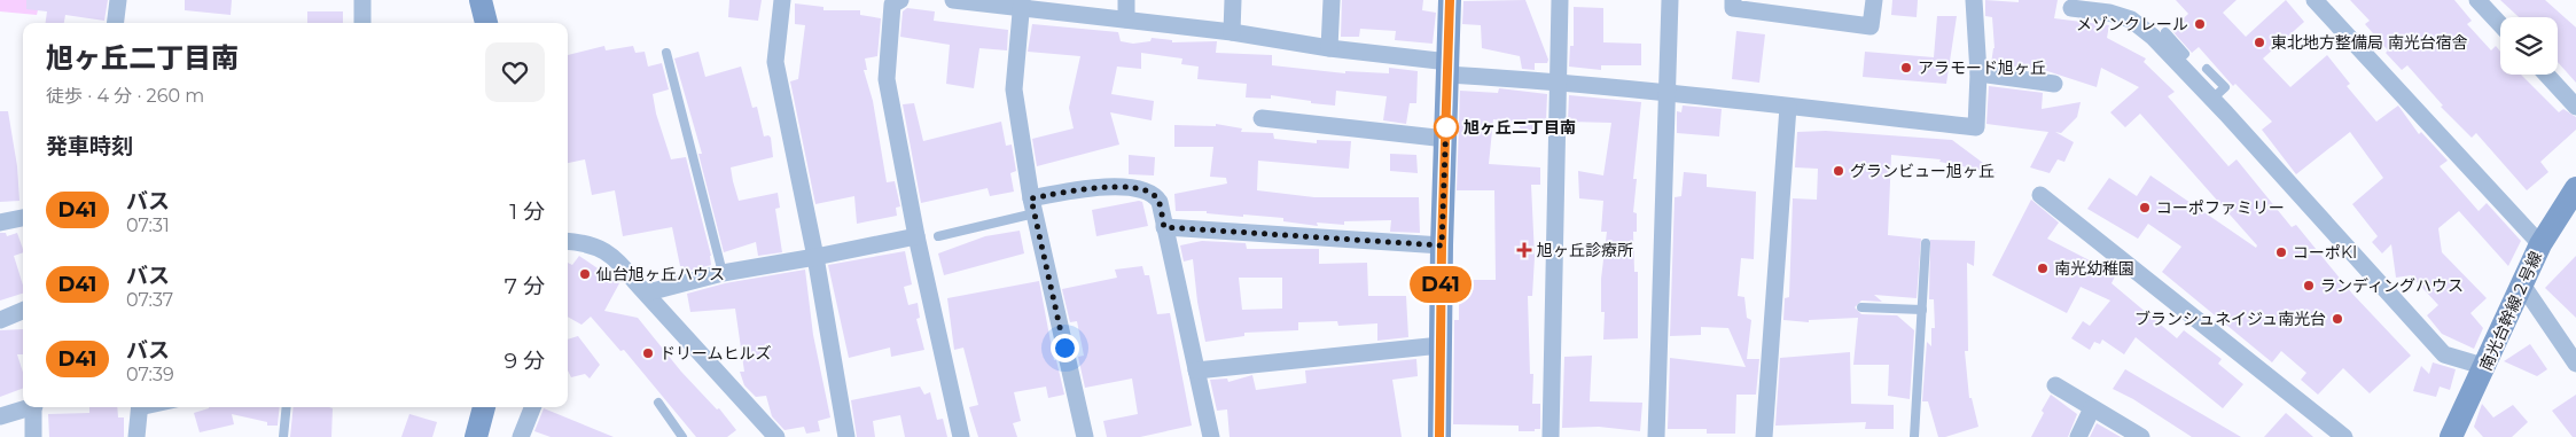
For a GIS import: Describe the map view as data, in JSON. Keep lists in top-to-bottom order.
{
  "streets": {
    "street": ["南光台幹線２号線"]
  },
  "places": {
    "other": [
      "メゾンクレール",
      "東北地方整備局 南光台宿舎",
      "アラモード旭ヶ丘",
      "旭ヶ丘二丁目南",
      "グランビュー旭ヶ丘",
      "コーポファミリー",
      "コーポKI",
      "南光幼稚園",
      "仙台旭ヶ丘ハウス",
      "ランディングハウス",
      "ブランシュネイジュ南光台",
      "ドリームヒルズ"
    ],
    "health": ["旭ヶ丘診療所"]
  },
  "lines": ["bus line D41"],
  "page": {
    "on_map": "D41",
    "heading": [
      ["旭ヶ丘二丁目南", "徒歩 · 4 分 · 260 m"],
      "発車時刻"
    ],
    "list": [
      {
        "mark": "D41",
        "name": "バス",
        "note": "07:31",
        "value": "1 分"
      },
      {
        "mark": "D41",
        "name": "バス",
        "note": "07:37",
        "value": "7 分"
      },
      {
        "mark": "D41",
        "name": "バス",
        "note": "07:39",
        "value": "9 分"
      }
    ]
  }
}
